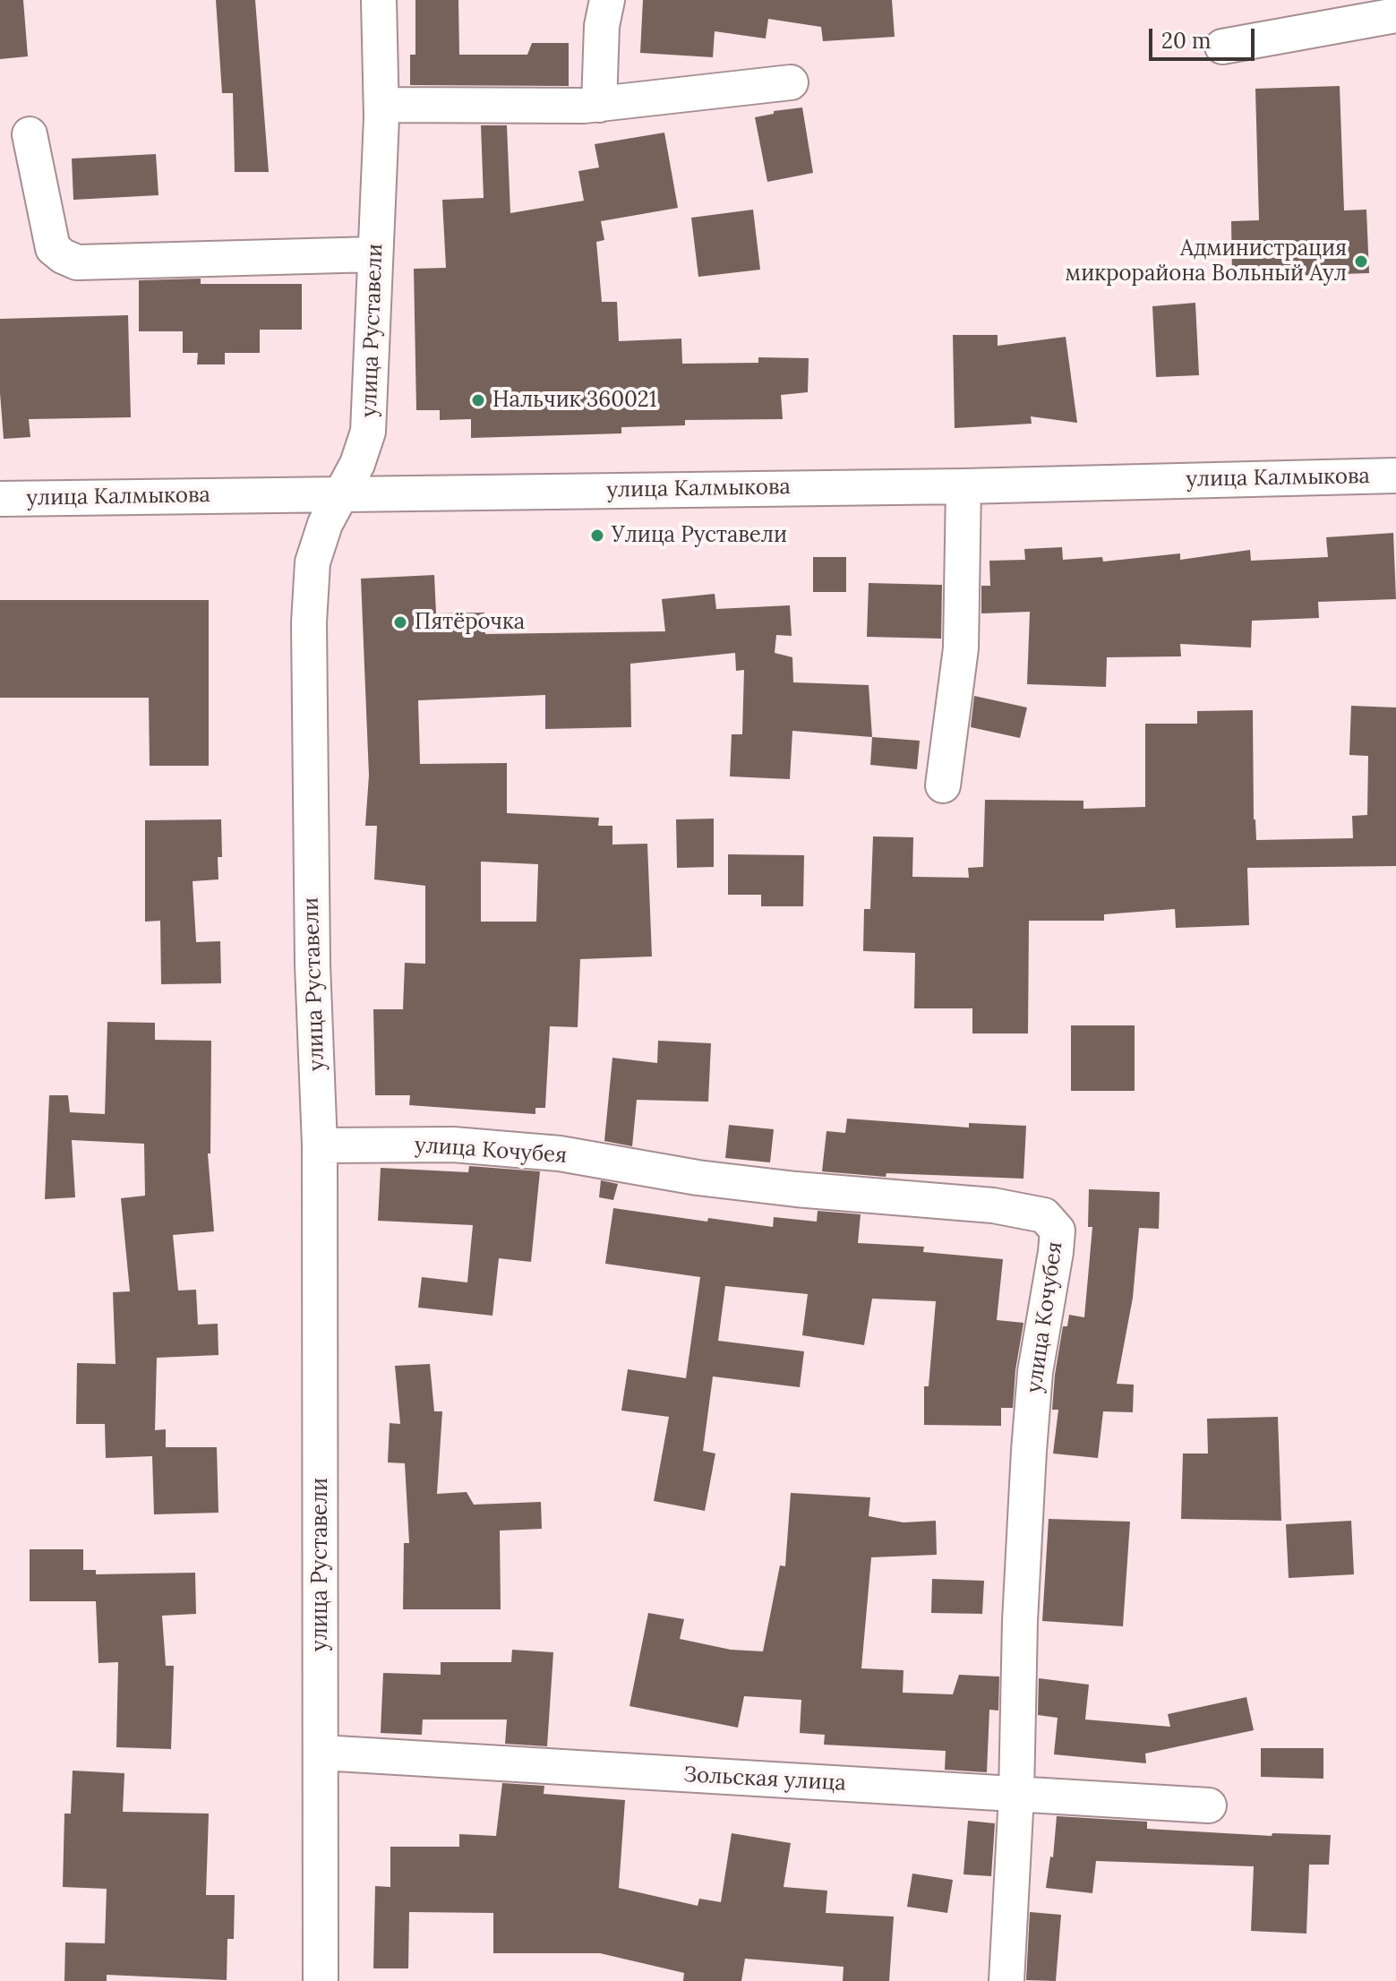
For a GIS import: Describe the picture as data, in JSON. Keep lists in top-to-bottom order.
{
  "streets": {
    "street": [
      "улица Руставели",
      "улица Калмыкова",
      "улица Кочубея",
      "Зольская улица"
    ]
  },
  "crossings": [
    ["улица Руставели", "улица Калмыкова"],
    ["улица Руставели", "улица Кочубея"],
    ["улица Руставели", "Зольская улица"],
    ["улица Кочубея", "Зольская улица"]
  ],
  "places": [
    "Администрация микрорайона Вольный Аул",
    "Нальчик 360021",
    "Улица Руставели",
    "Пятёрочка"
  ],
  "scale_bar": "20 m"
}
